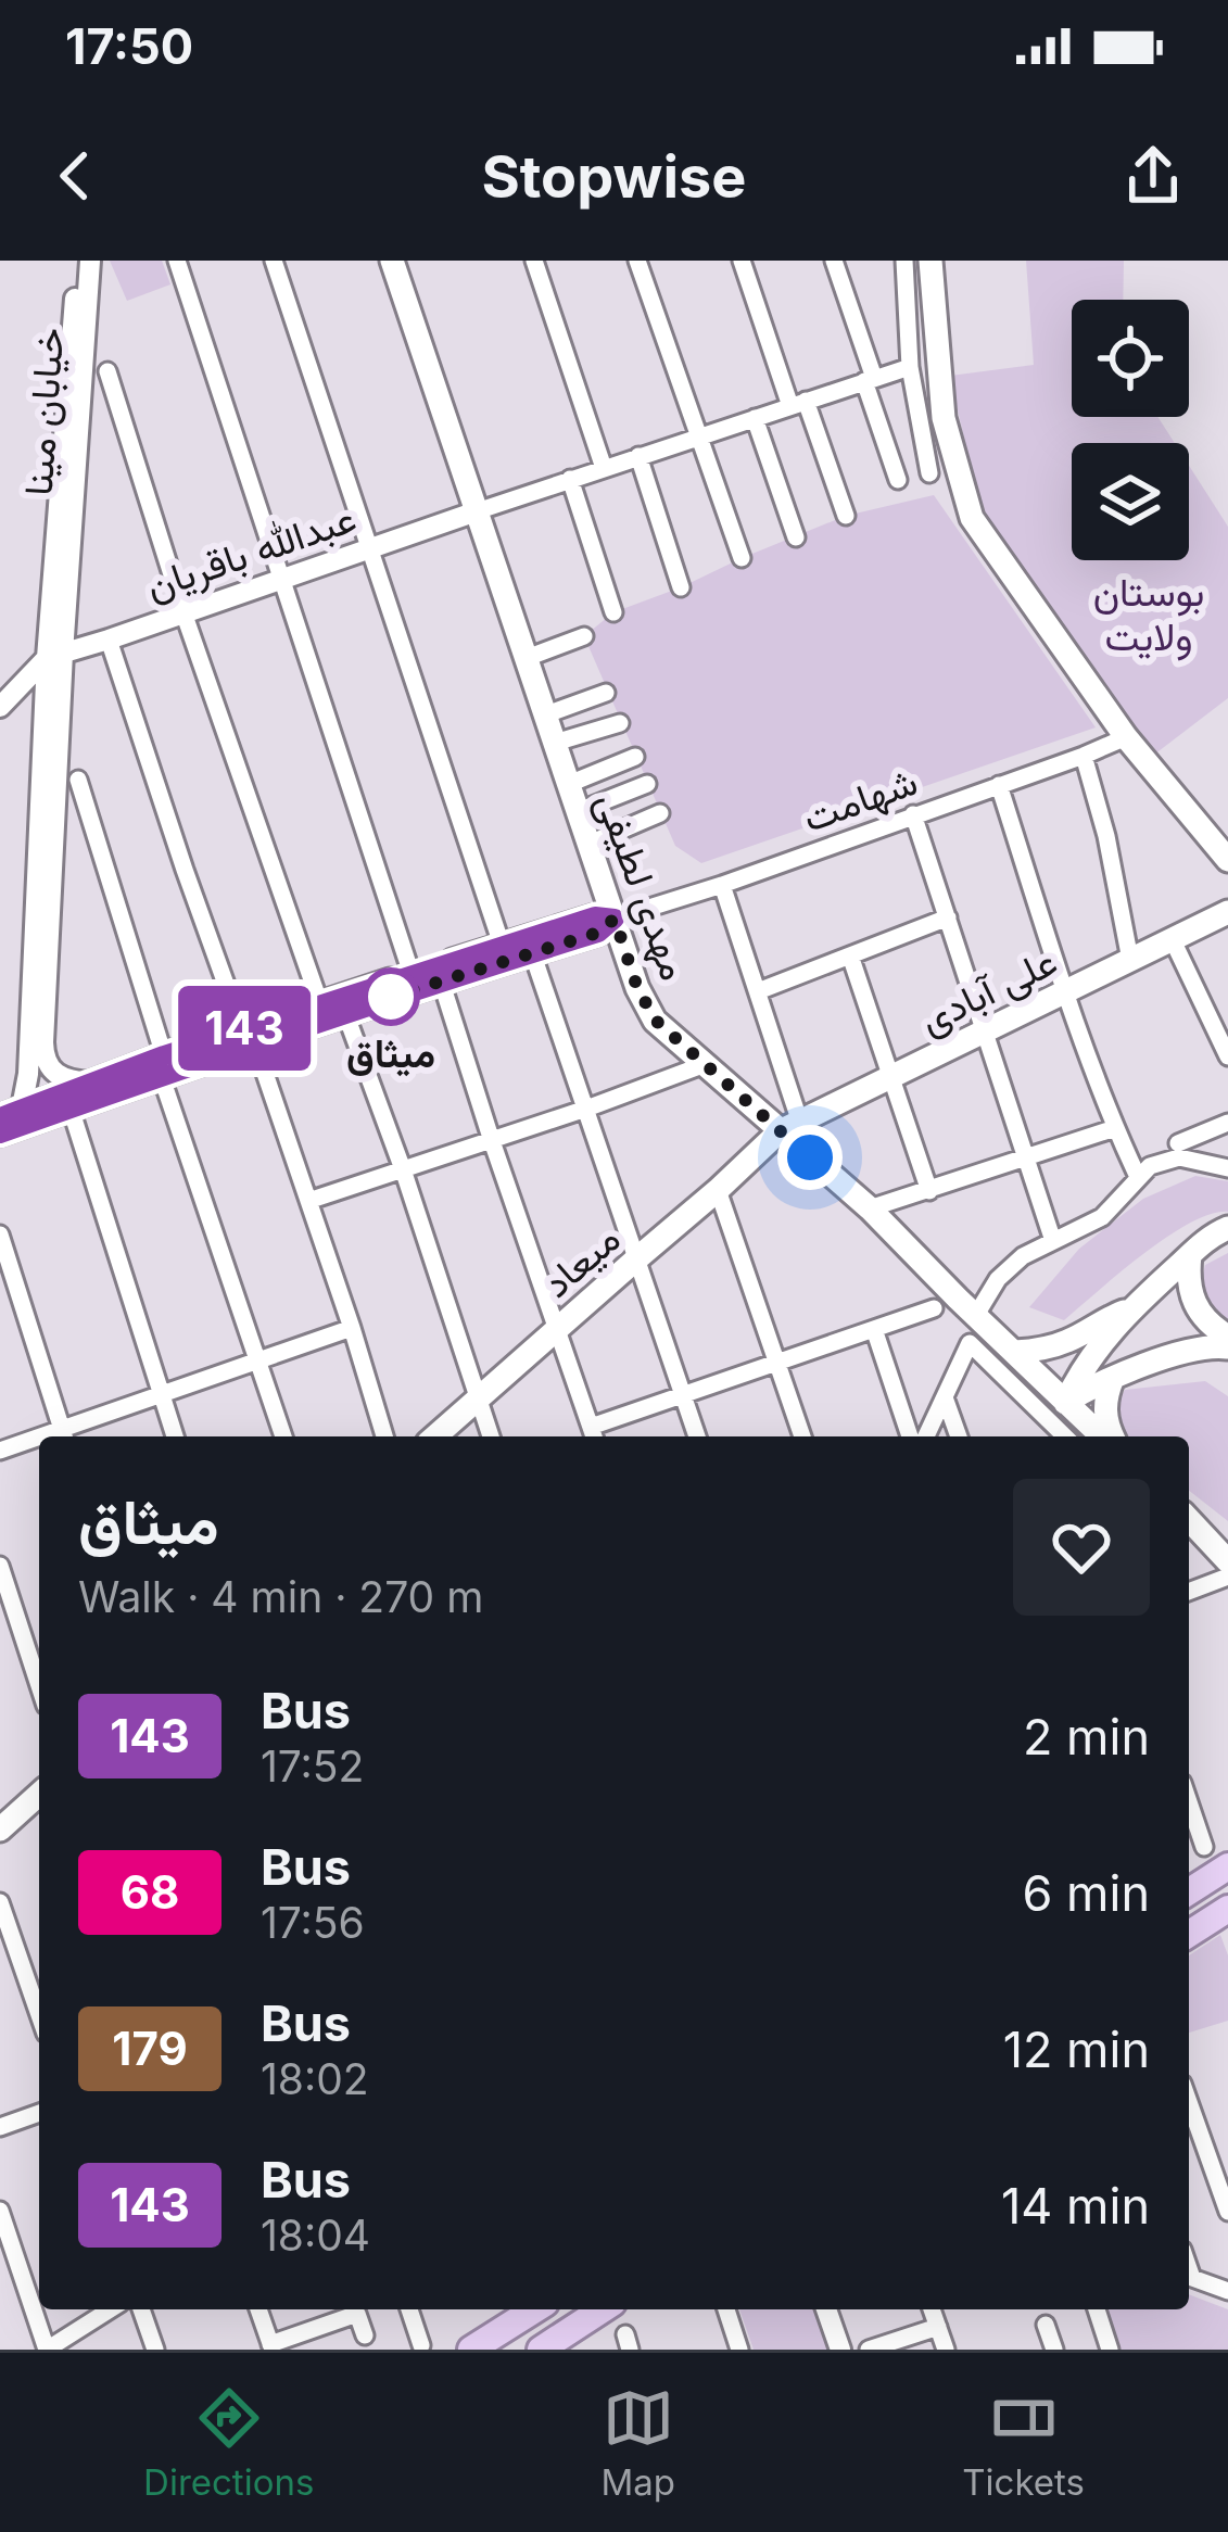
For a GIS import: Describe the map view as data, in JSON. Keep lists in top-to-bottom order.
{
  "streets": {
    "main road": ["مهدی لطیفی", "علی آبادی", "میعاد"],
    "street": ["خیابان مینا", "عبدالله باقریان", "شهامت"]
  },
  "crossings": [
    ["خیابان مینا", "عبدالله باقریان"],
    ["عبدالله باقریان", "مهدی لطیفی"],
    ["شهامت", "مهدی لطیفی"],
    ["مهدی لطیفی", "علی آبادی"],
    ["مهدی لطیفی", "میعاد"],
    ["علی آبادی", "میعاد"]
  ],
  "parks": ["بوستان ولایت"],
  "places": ["میثاق"],
  "lines": ["bus line 143"],
  "page": {
    "status": "17:50",
    "header": "Stopwise",
    "on_map": "143",
    "heading": ["میثاق", "Walk · 4 min · 270 m"],
    "list": [
      {
        "mark": "143",
        "name": "Bus",
        "note": "17:52",
        "value": "2 min"
      },
      {
        "mark": "68",
        "name": "Bus",
        "note": "17:56",
        "value": "6 min"
      },
      {
        "mark": "179",
        "name": "Bus",
        "note": "18:02",
        "value": "12 min"
      },
      {
        "mark": "143",
        "name": "Bus",
        "note": "18:04",
        "value": "14 min"
      }
    ],
    "tabs": ["Directions", "Map", "Tickets"]
  }
}
